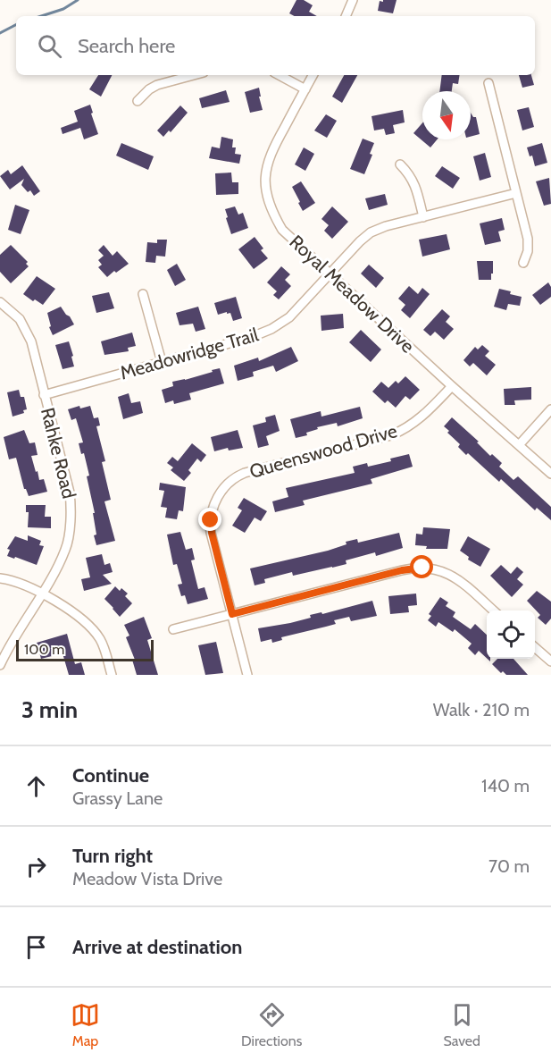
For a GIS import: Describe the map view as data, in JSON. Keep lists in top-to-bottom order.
{
  "streets": {
    "street": [
      "Royal Meadow Drive",
      "Meadowridge Trail",
      "Queenswood Drive",
      "Rahke Road"
    ]
  },
  "crossings": [
    ["Royal Meadow Drive", "Meadowridge Trail"],
    ["Royal Meadow Drive", "Queenswood Drive"],
    ["Meadowridge Trail", "Rahke Road"]
  ],
  "scale_bar": "100 m",
  "north": "bottom",
  "page": {
    "search": "Search here",
    "scale": "100 m",
    "heading": ["3 min", "Walk · 210 m"],
    "list": [
      ["Continue", "Grassy Lane", "140 m"],
      ["Turn right", "Meadow Vista Drive", "70 m"],
      "Arrive at destination"
    ],
    "nav": ["Map", "Directions", "Saved"]
  }
}
